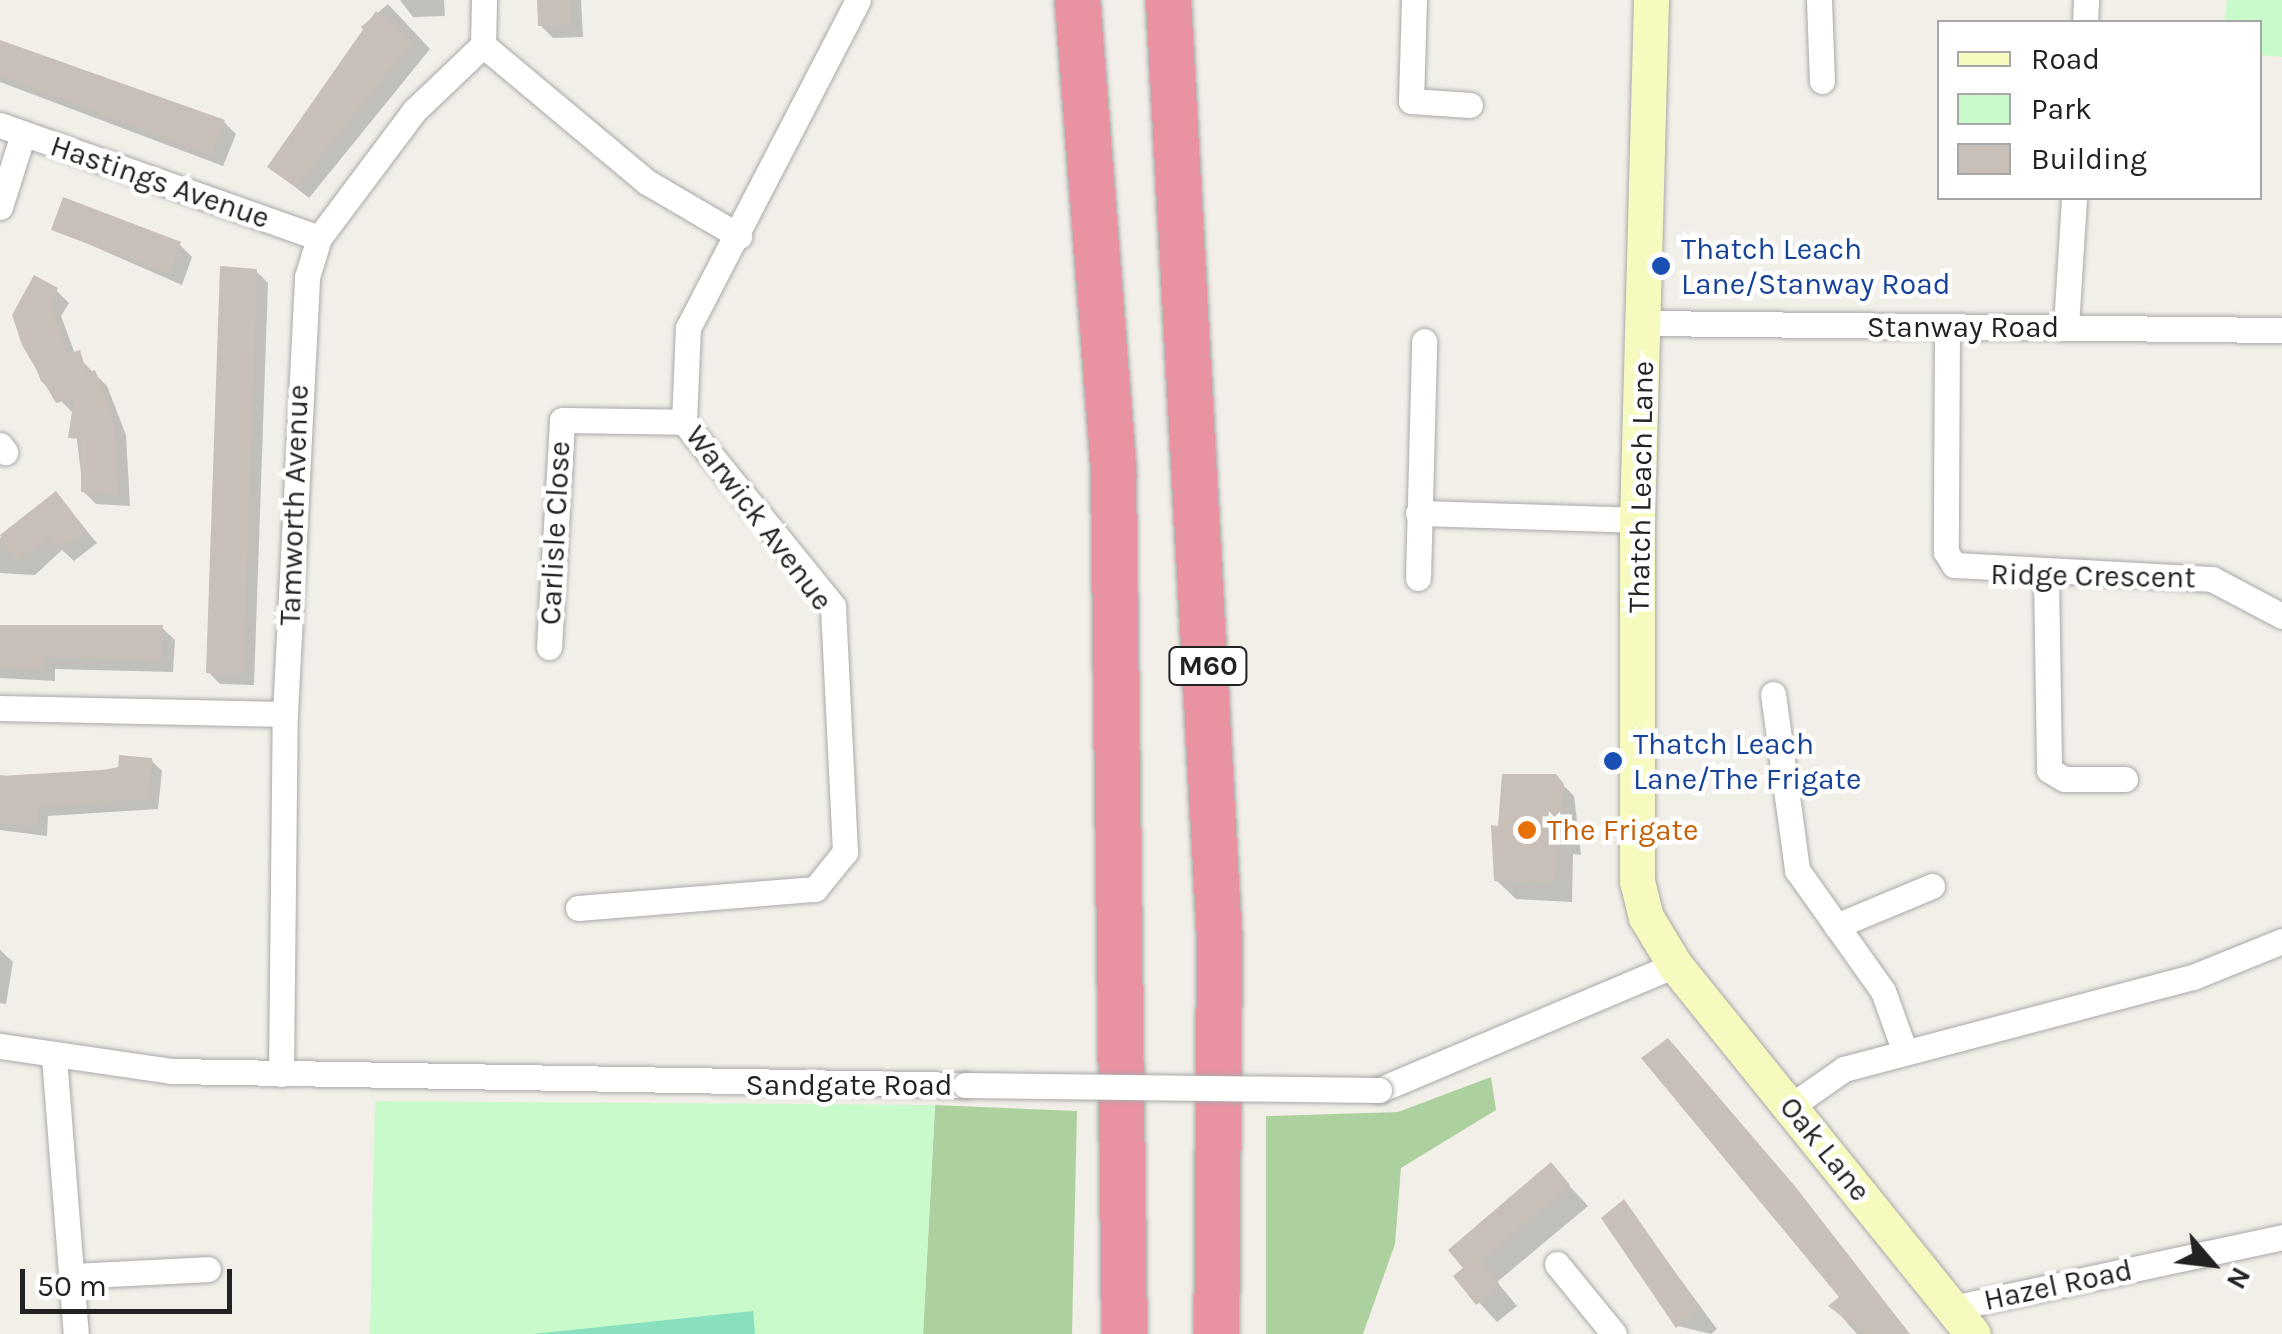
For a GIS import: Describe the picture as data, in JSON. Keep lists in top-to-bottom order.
{
  "streets": {
    "highway": ["M60"],
    "street": [
      "Hastings Avenue",
      "Stanway Road",
      "Thatch Leach Lane",
      "Tamworth Avenue",
      "Warwick Avenue",
      "Carlisle Close",
      "Ridge Crescent",
      "Sandgate Road",
      "Oak Lane",
      "Hazel Road"
    ]
  },
  "crossings": [
    ["Hastings Avenue", "Tamworth Avenue"],
    ["Stanway Road", "Thatch Leach Lane"],
    ["Stanway Road", "Ridge Crescent"],
    ["Thatch Leach Lane", "Sandgate Road"],
    ["Thatch Leach Lane", "Oak Lane"],
    ["Tamworth Avenue", "Sandgate Road"],
    ["Warwick Avenue", "Carlisle Close"],
    ["Sandgate Road", "Oak Lane"],
    ["Oak Lane", "Hazel Road"]
  ],
  "places": ["Thatch Leach Lane/Stanway Road", "Thatch Leach Lane/The Frigate", "The Frigate"],
  "legend": ["Road", "Park", "Building"],
  "scale_bar": "50 m",
  "north": "bottom right"
}
